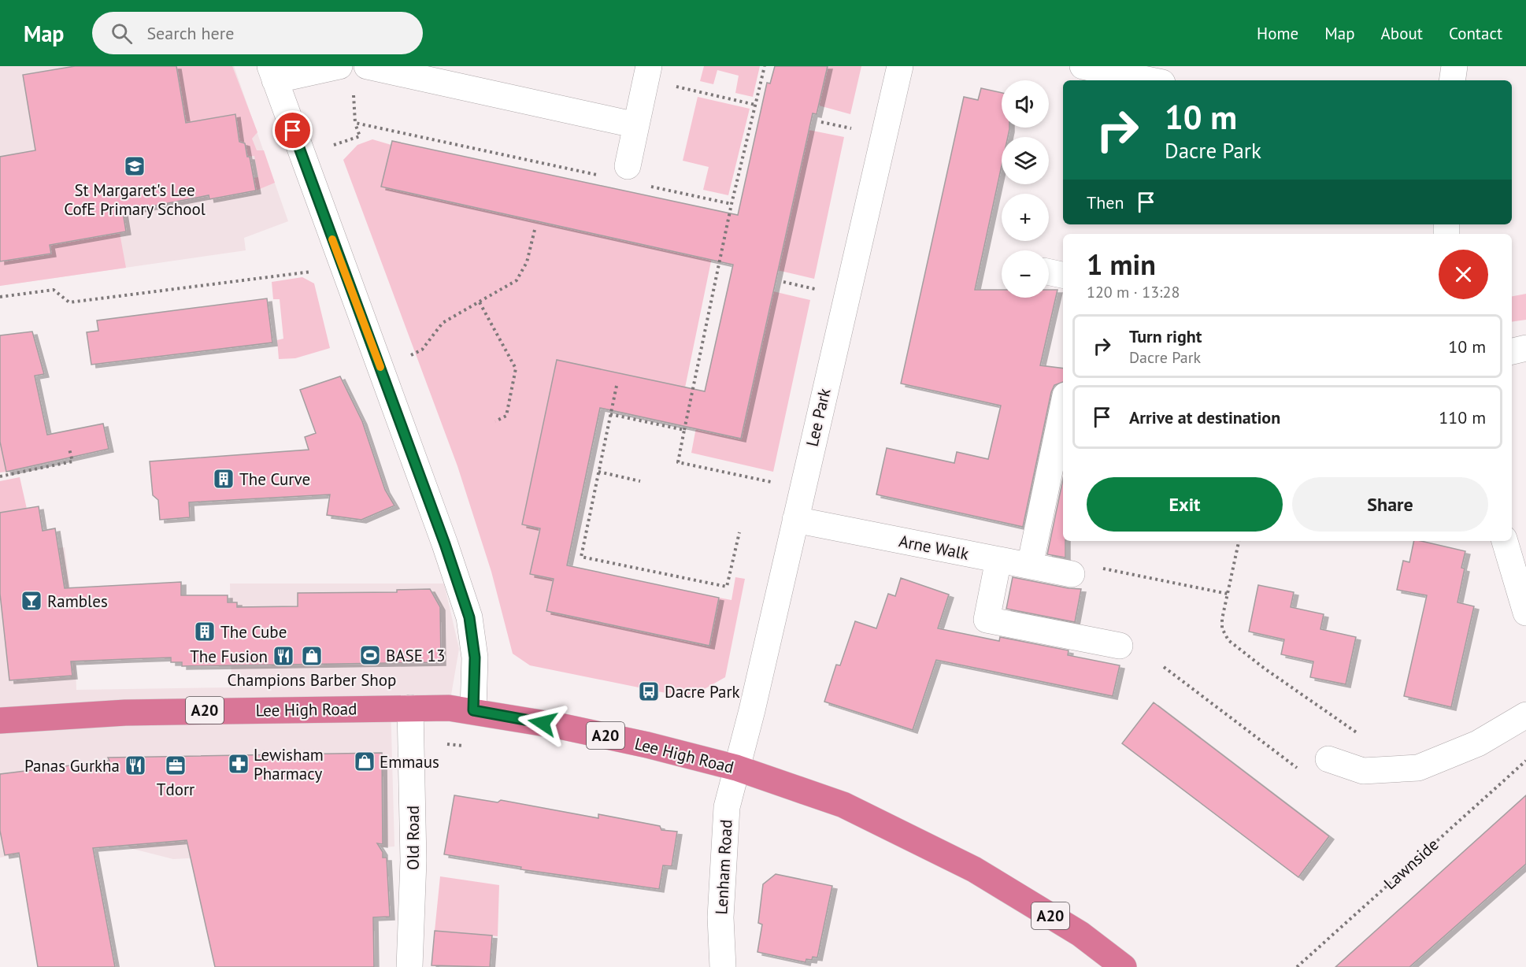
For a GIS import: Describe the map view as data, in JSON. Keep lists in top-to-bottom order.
{
  "streets": {
    "highway": ["Lee High Road", "A20"],
    "street": [
      "Lee Park",
      "Arne Walk",
      "Old Road",
      "Lenham Road"
    ],
    "path": ["Lawnside"]
  },
  "crossings": [
    ["Lee Park", "Arne Walk"],
    ["Lee Park", "Lee High Road"],
    ["Lee Park", "Lenham Road"],
    ["Lee High Road", "Old Road"],
    ["Lee High Road", "Lenham Road"]
  ],
  "places": {
    "school or university": ["St Margaret's Lee CofE Primary School"],
    "building": ["The Curve", "The Cube"],
    "bar": ["Rambles"],
    "sports": ["BASE 13"],
    "restaurant": ["The Fusion", "Panas Gurkha"],
    "shop": ["Champions Barber Shop", "Emmaus"],
    "bus stop": ["Dacre Park"],
    "pharmacy": ["Lewisham Pharmacy"],
    "office": ["Tdorr"]
  },
  "page": {
    "header": "Map",
    "search": "Search here",
    "nav": [
      "Home",
      "Map",
      "About",
      "Contact"
    ],
    "map_buttons": ["+", "−"],
    "turn": ["10 m", "Dacre Park"],
    "then": "Then",
    "heading": ["1 min", "120 m · 13:28"],
    "list": [
      {
        "name": "Turn right",
        "note": "Dacre Park",
        "value": "10 m"
      },
      {
        "name": "Arrive at destination",
        "value": "110 m"
      }
    ],
    "buttons": ["Exit", "Share"]
  }
}
